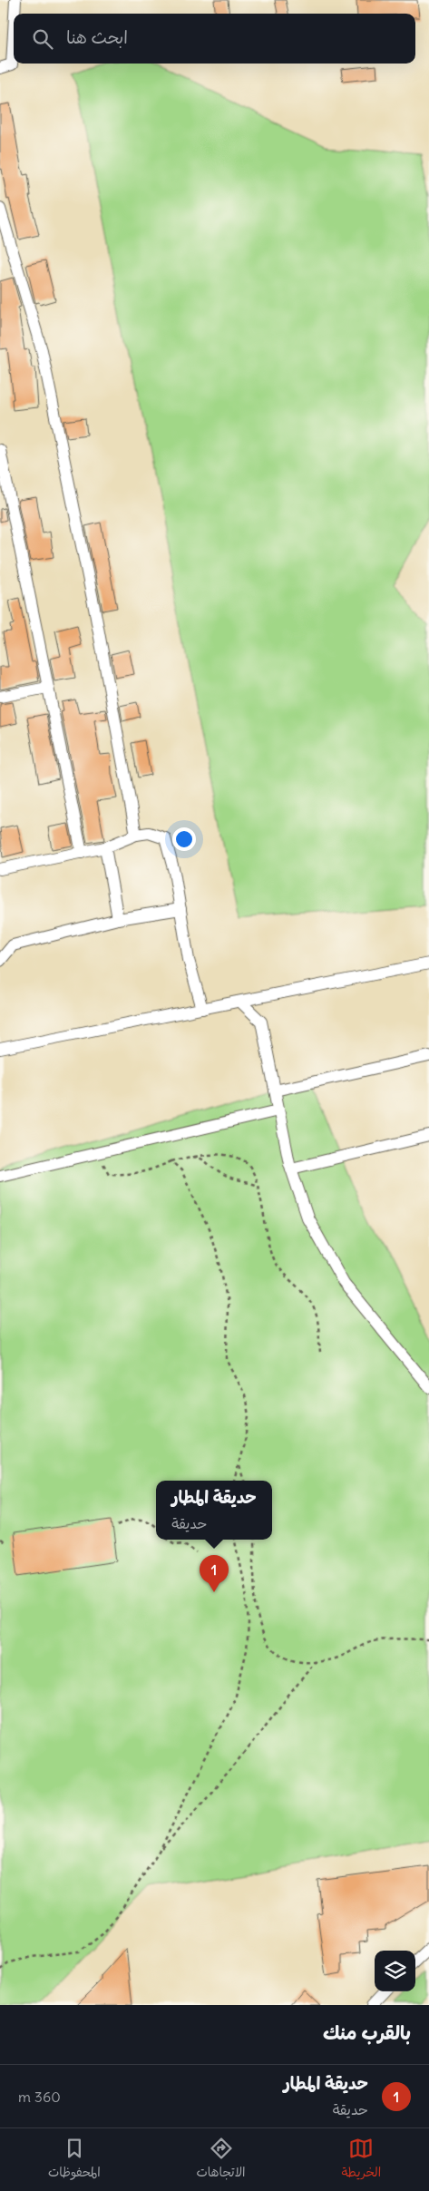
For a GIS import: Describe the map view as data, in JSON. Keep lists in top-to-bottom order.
{
  "page": {
    "search": "ابحث هنا",
    "popup": ["حديقة المطار", "حديقة"],
    "pins": "1",
    "heading": "بالقرب منك",
    "list": [
      {
        "mark": "1",
        "name": "حديقة المطار",
        "note": "حديقة",
        "value": "360 m"
      }
    ],
    "nav": ["الخريطة", "الاتجاهات", "المحفوظات"]
  }
}
